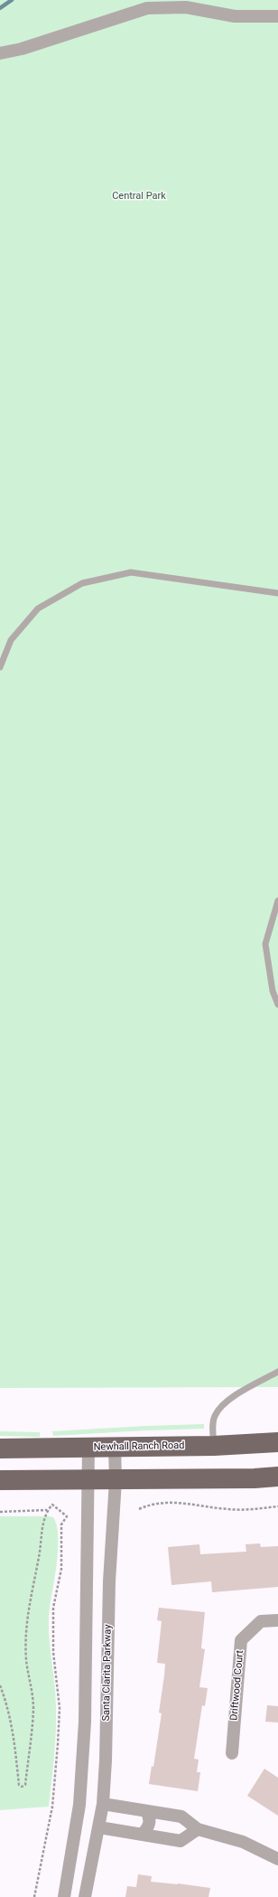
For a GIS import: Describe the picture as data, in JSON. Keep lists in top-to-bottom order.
{
  "streets": {
    "main road": ["Newhall Ranch Road"],
    "street": ["Santa Clarita Parkway", "Driftwood Court"]
  },
  "crossings": [
    ["Newhall Ranch Road", "Santa Clarita Parkway"]
  ],
  "parks": ["Central Park"]
}
